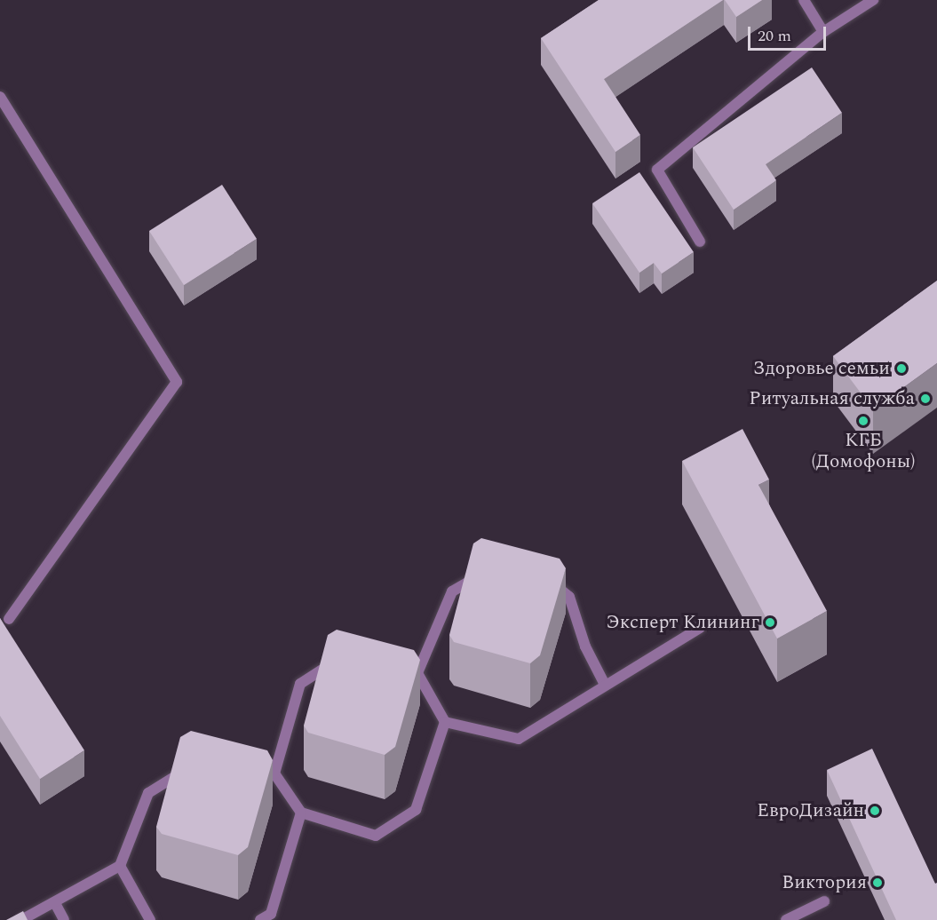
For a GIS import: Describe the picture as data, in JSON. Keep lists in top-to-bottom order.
{
  "places": [
    "Здоровье семьи",
    "Ритуальная служба",
    "КГБ (Домофоны)",
    "Эксперт Клининг",
    "ЕвроДизайн",
    "Виктория"
  ],
  "scale_bar": "20 m"
}
